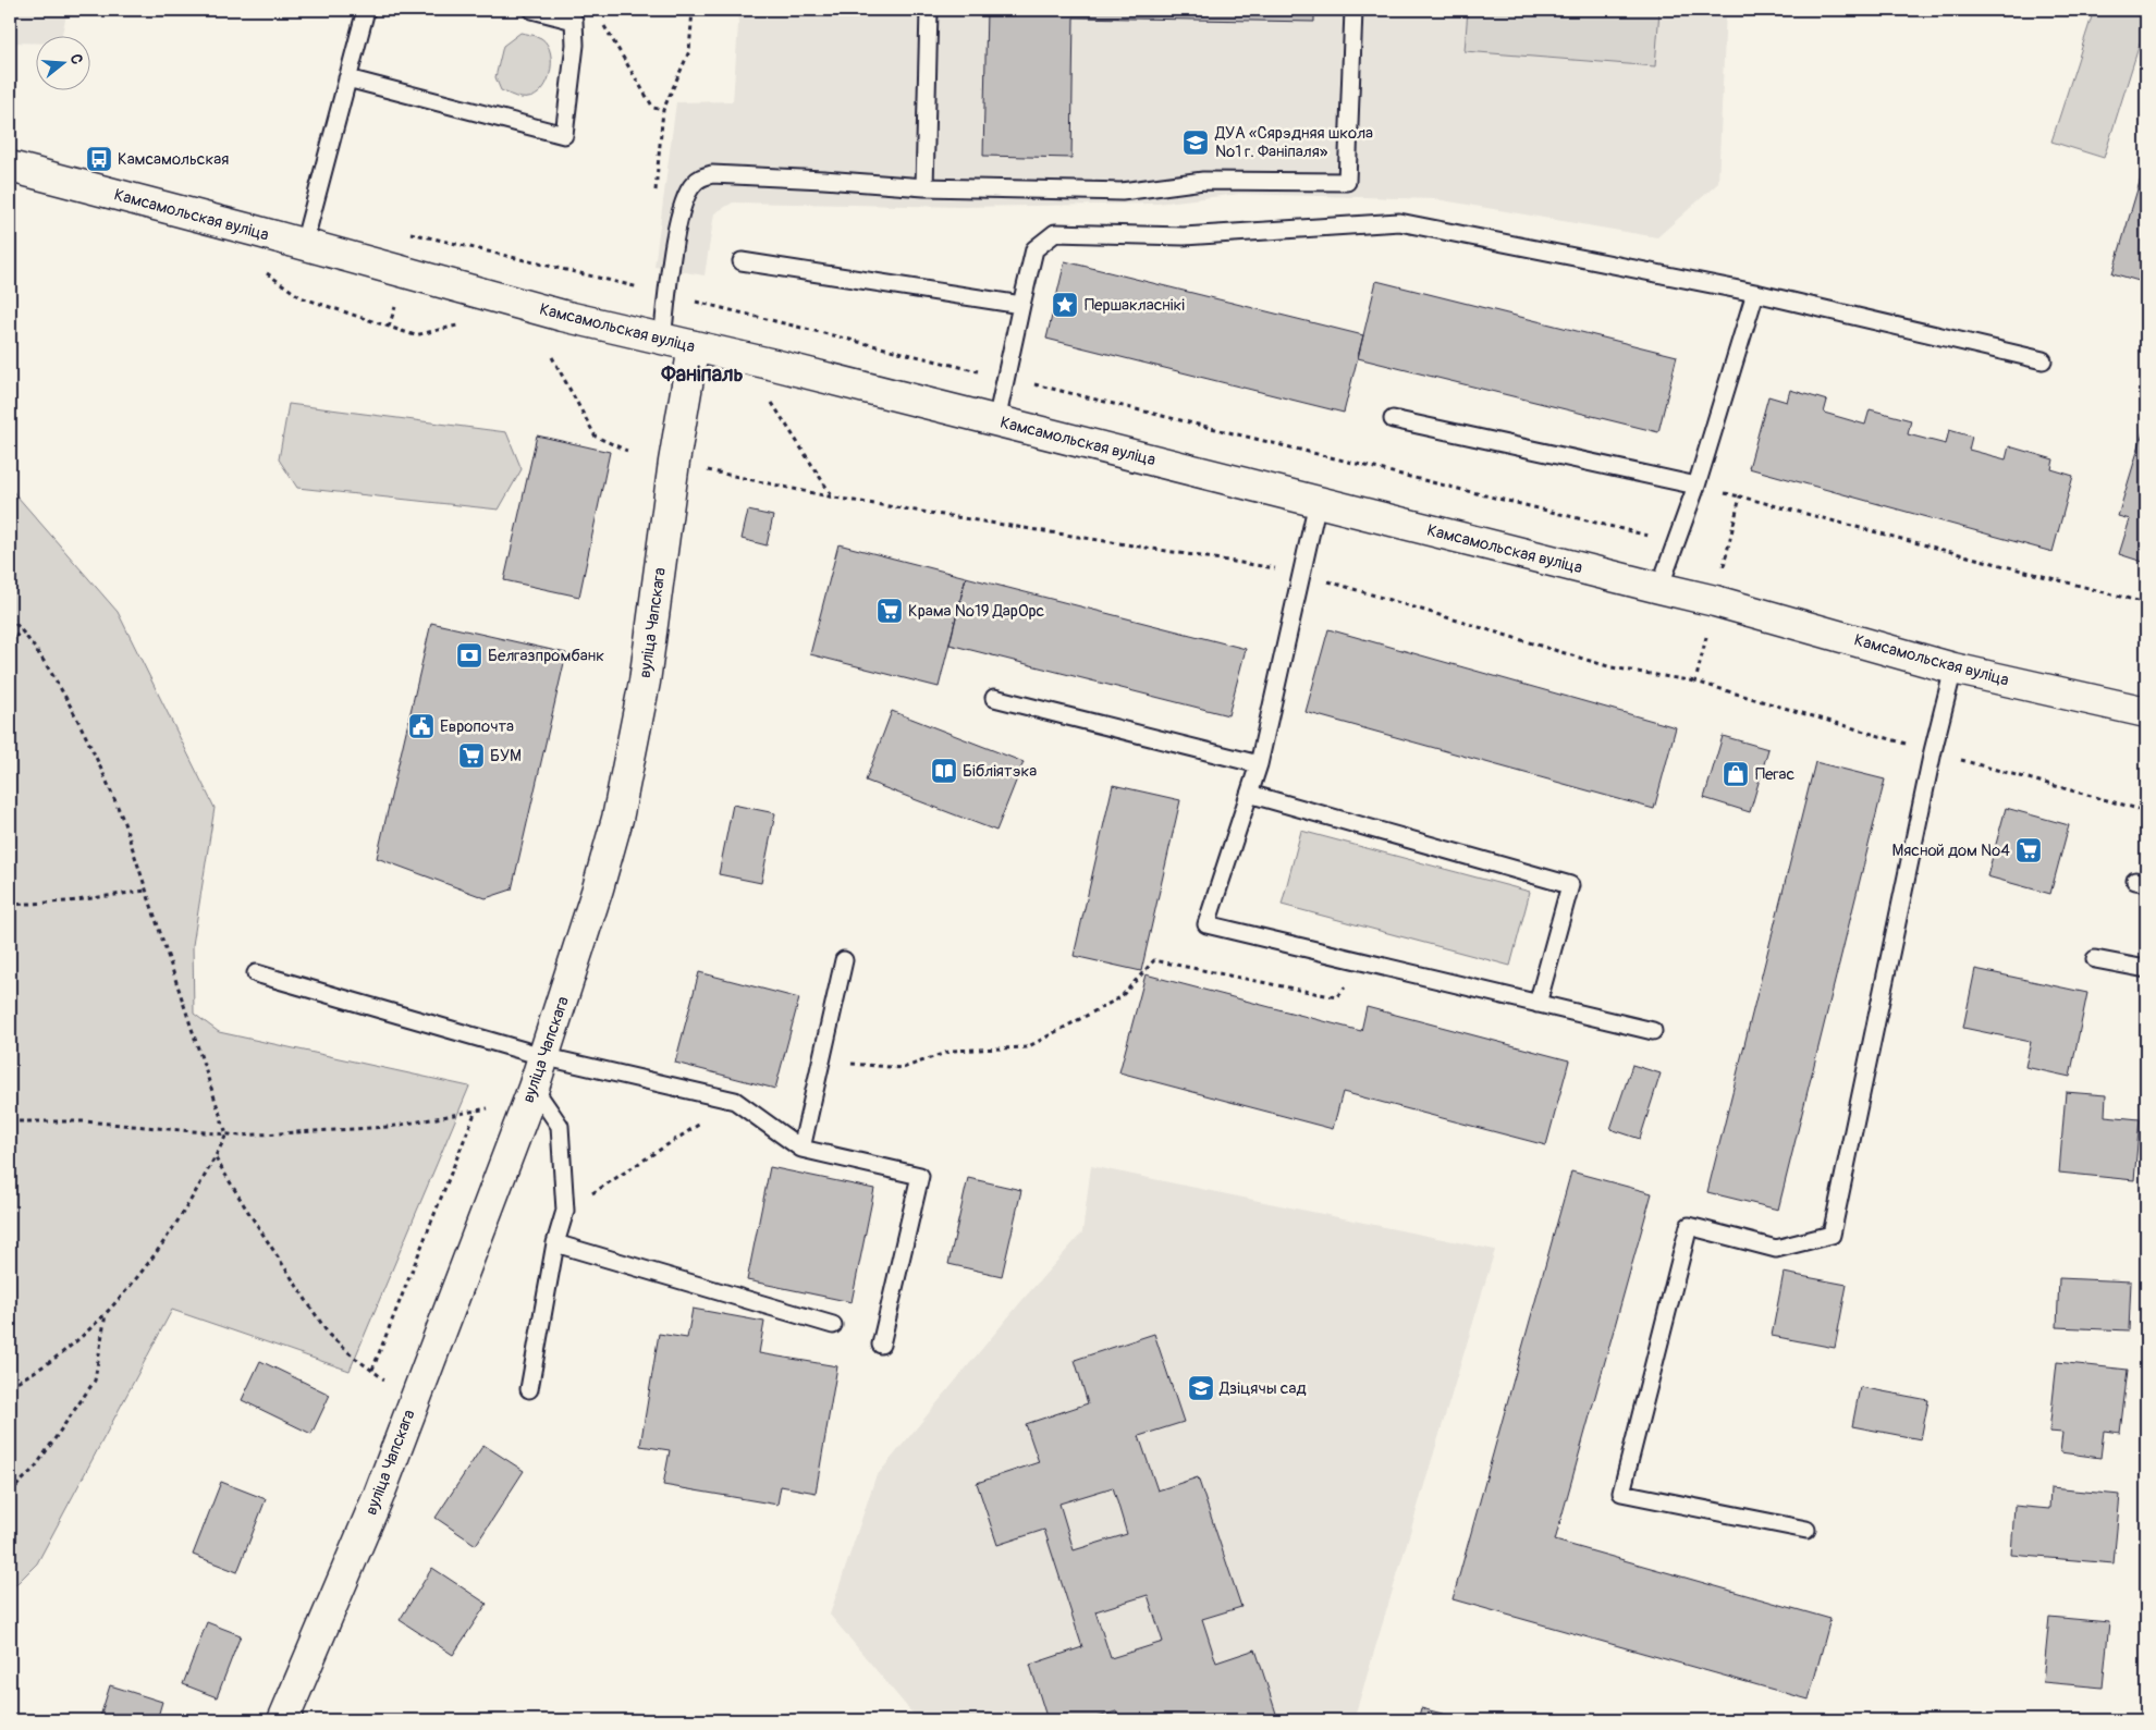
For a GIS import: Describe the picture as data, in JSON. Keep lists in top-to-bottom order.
{
  "streets": {
    "main road": ["Камсамольская вуліца", "вуліца Чапскага"]
  },
  "crossings": [
    ["Камсамольская вуліца", "вуліца Чапскага"]
  ],
  "districts": ["Фаніпаль"],
  "places": {
    "school or university": ["ДУА «Сярэдняя школа №1 г. Фаніпаля»", "Дзіцячы сад"],
    "bus stop": ["Камсамольская"],
    "place": ["Першакласнікі"],
    "supermarket": ["Крама №19 ДарОрс", "БУМ", "Мясной дом №4"],
    "bank": ["Белгазпромбанк"],
    "public building": ["Европочта"],
    "library": ["Бібліятэка"],
    "shop": ["Пегас"]
  },
  "north": "right"
}
